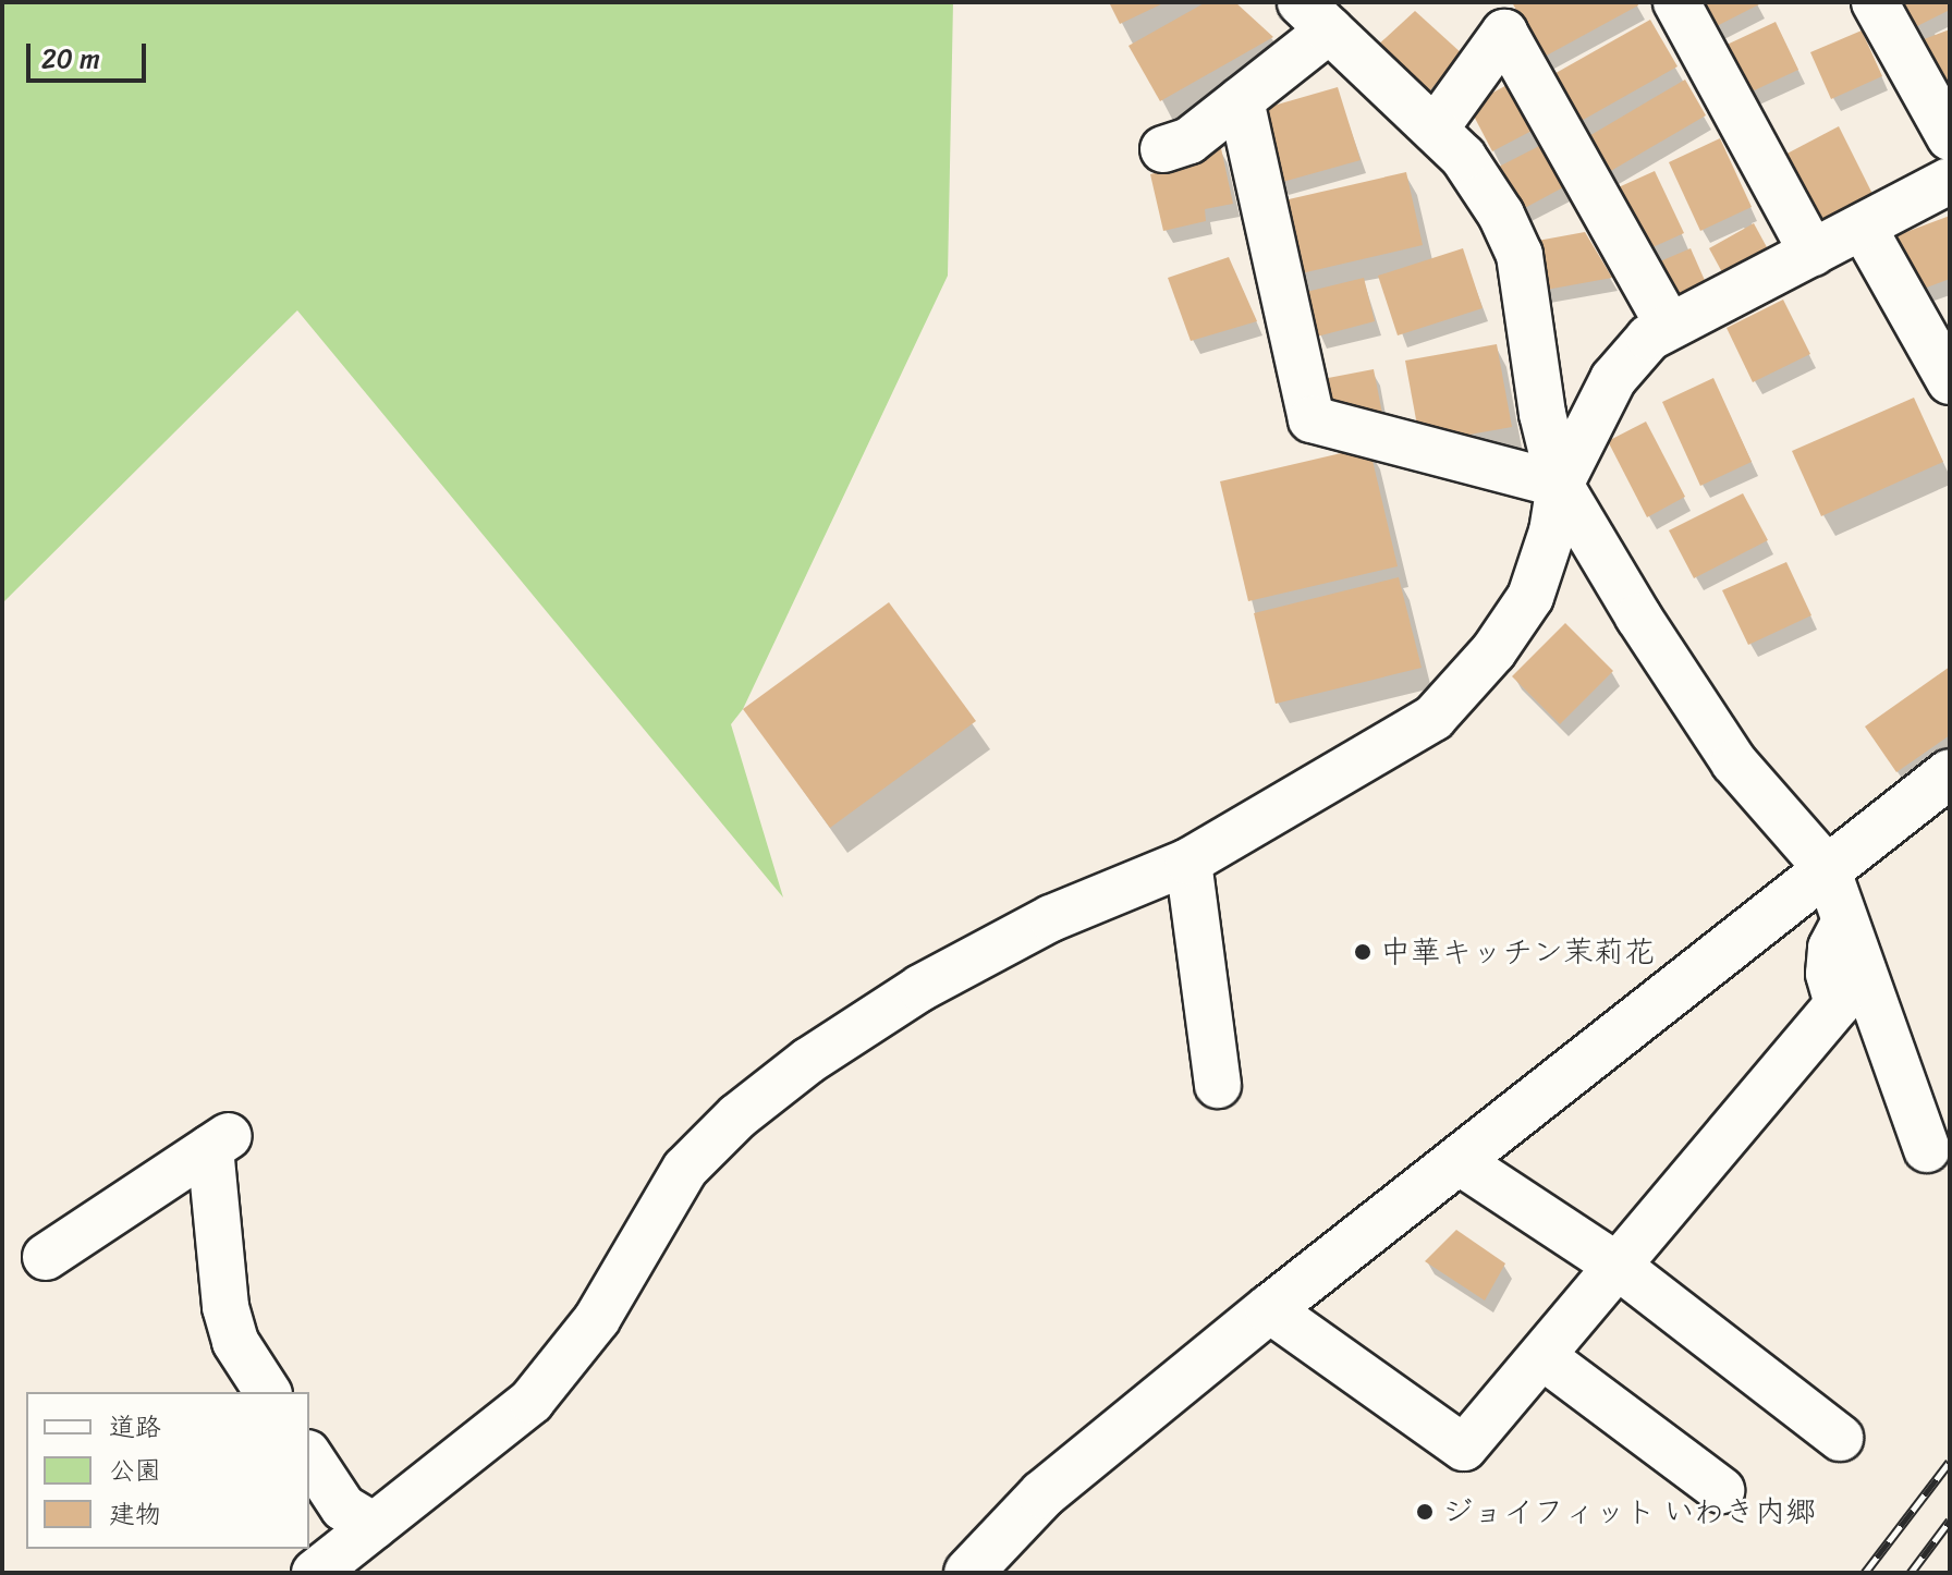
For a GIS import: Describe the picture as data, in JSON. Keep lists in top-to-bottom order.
{
  "places": ["中華キッチン茉莉花", "ジョイフィット いわき内郷"],
  "legend": ["道路", "公園", "建物"],
  "scale_bar": "20 m"
}
